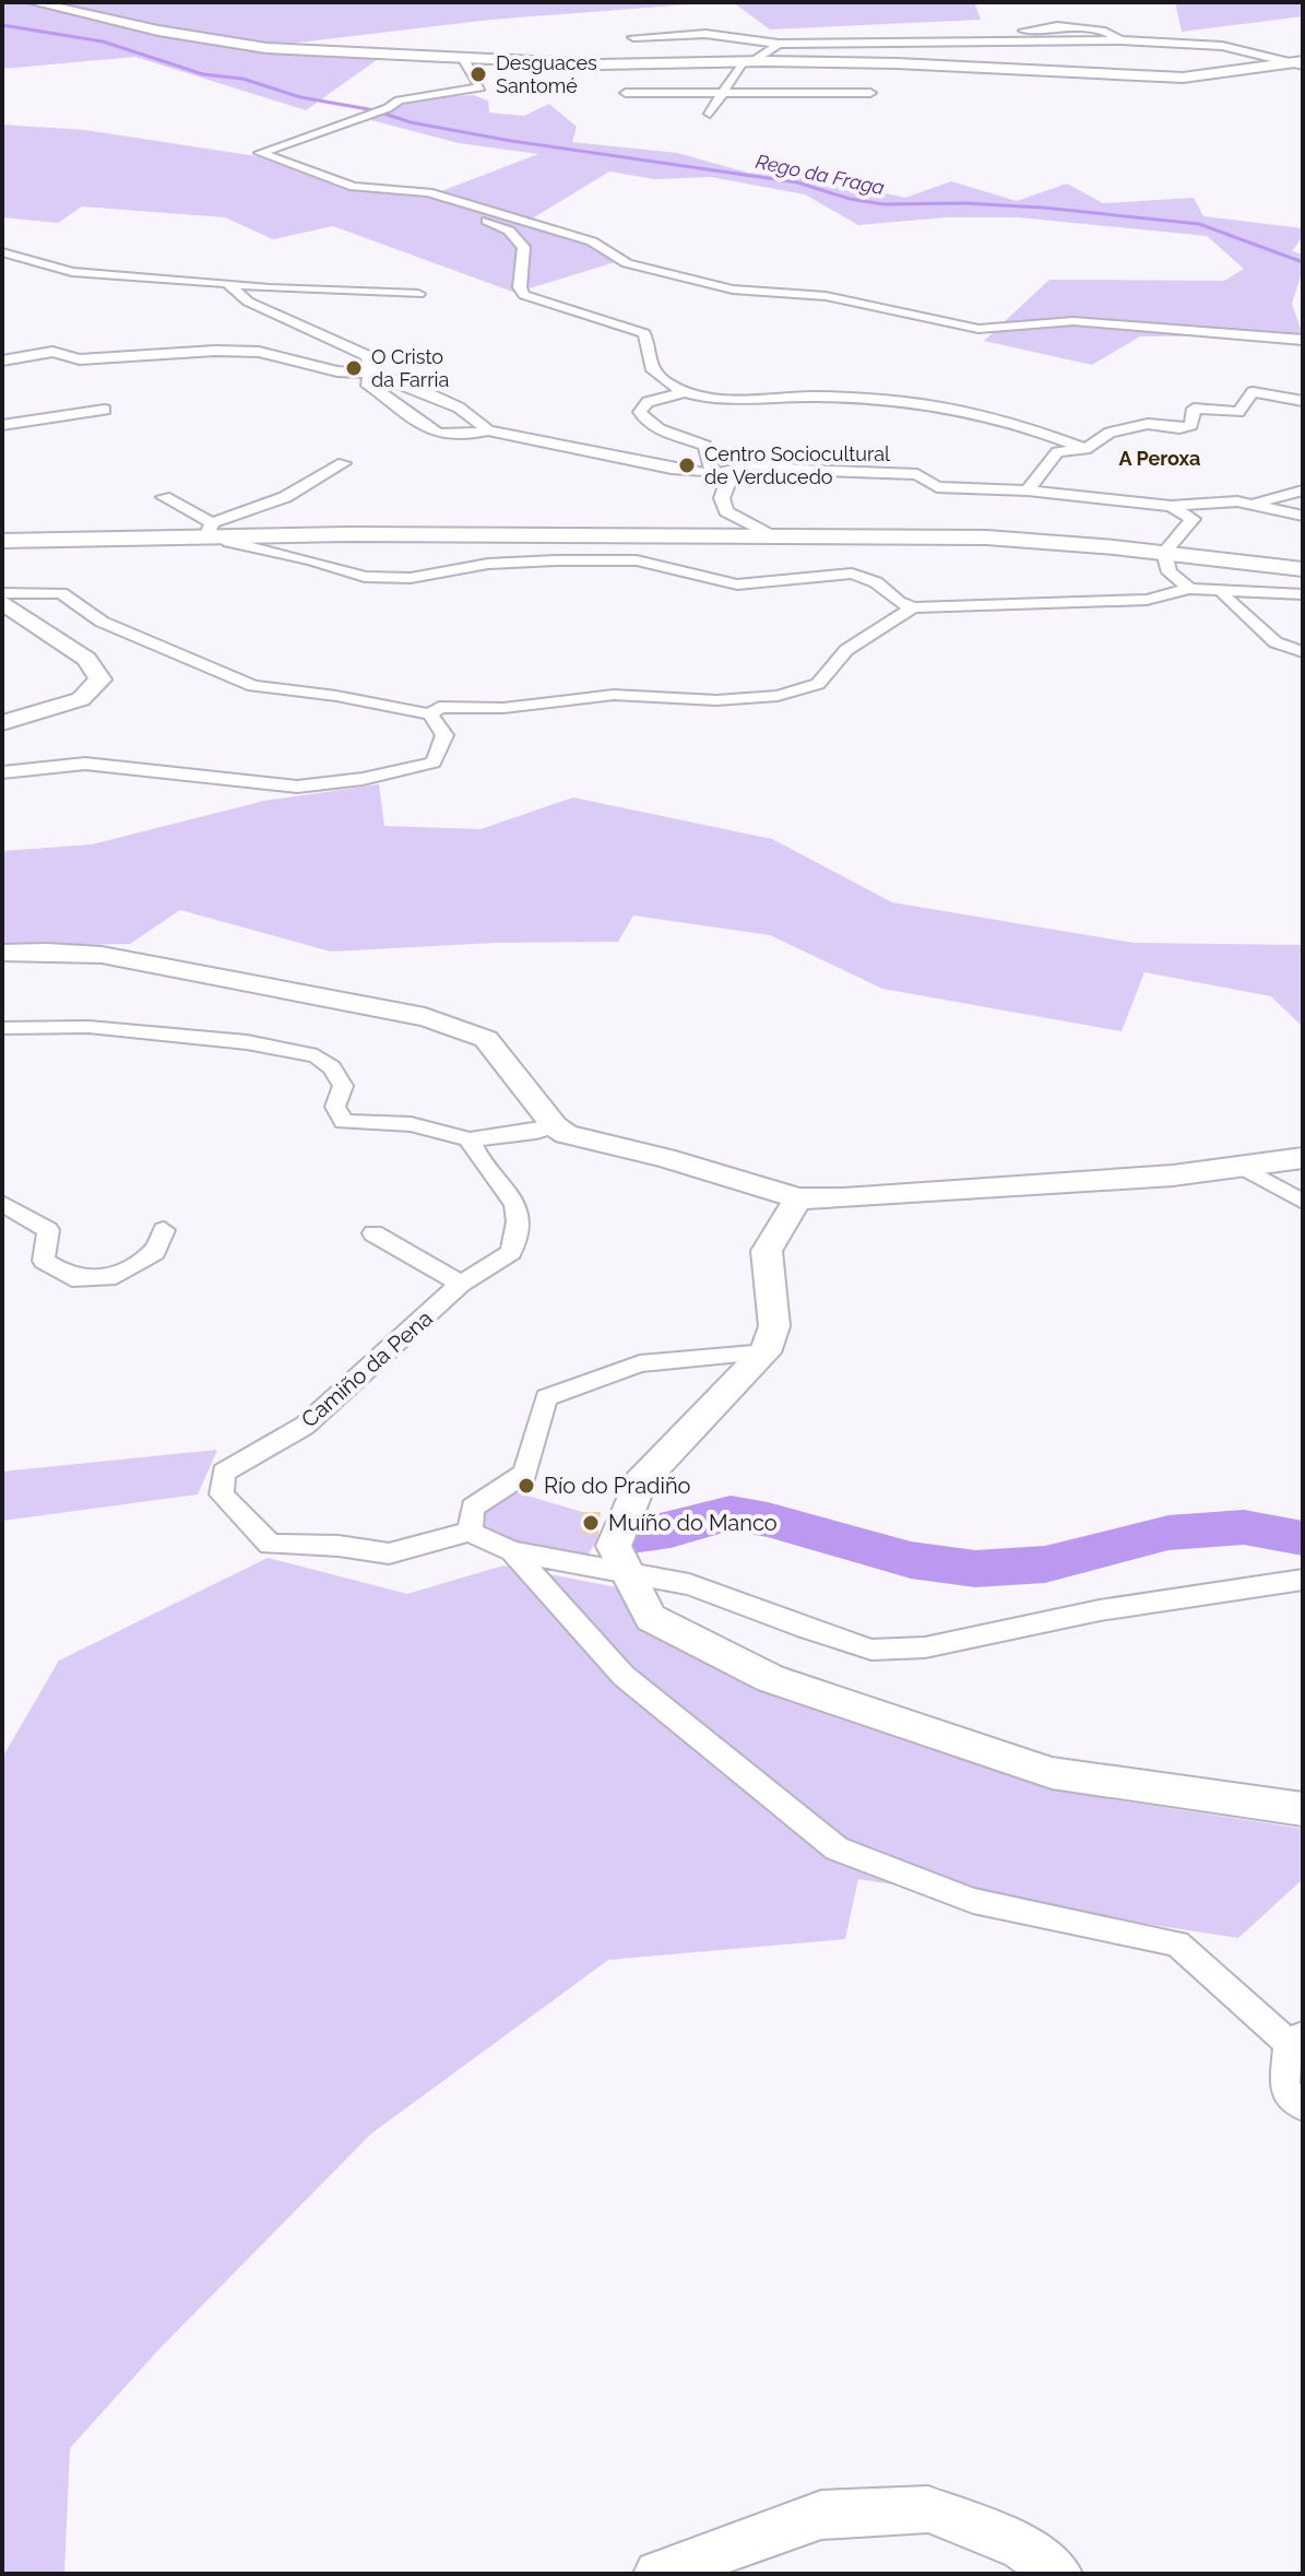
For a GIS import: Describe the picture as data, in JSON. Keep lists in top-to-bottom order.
{
  "streets": {
    "street": ["Camiño da Pena"]
  },
  "districts": ["A Peroxa"],
  "water": ["Rego da Fraga"],
  "places": [
    "Desguaces Santomé",
    "O Cristo da Farria",
    "Centro Sociocultural de Verducedo",
    "Río do Pradiño",
    "Muíño do Manco"
  ]
}
